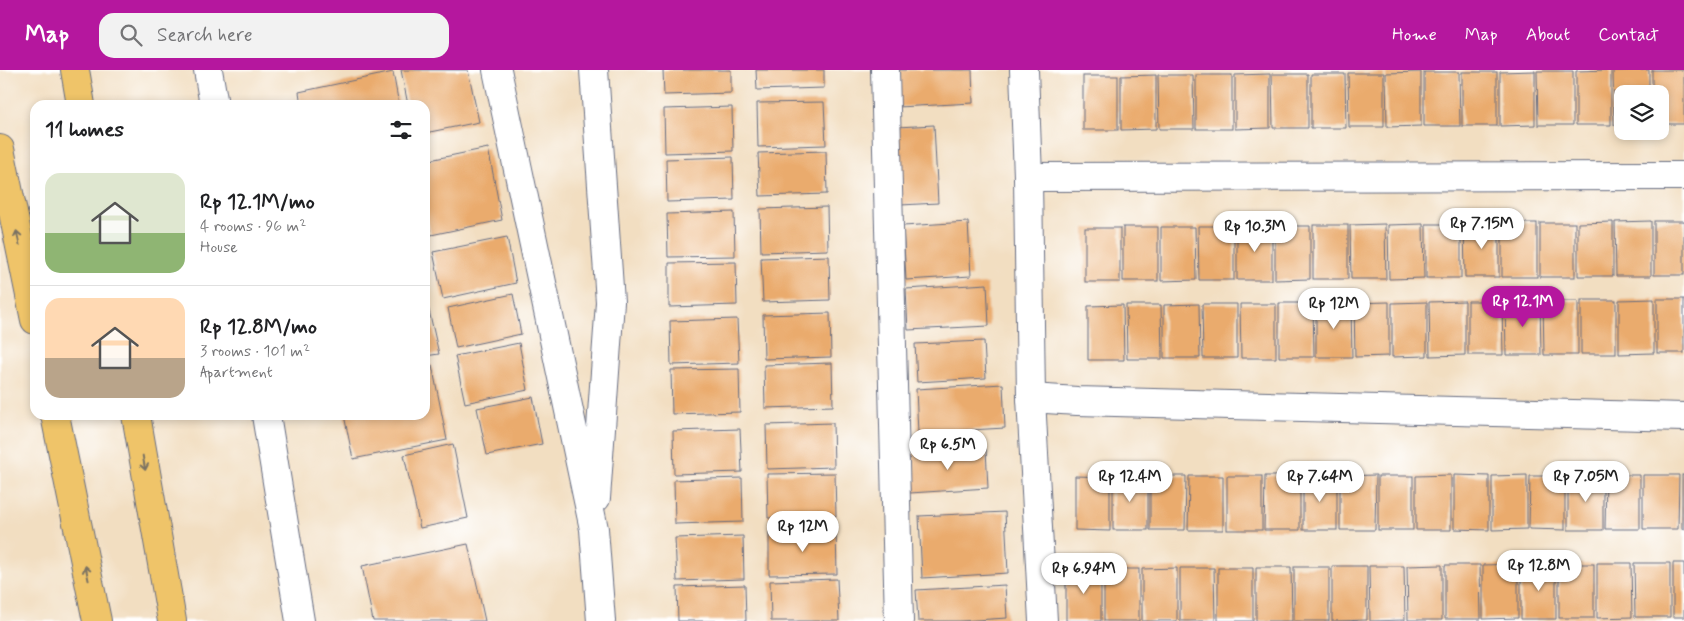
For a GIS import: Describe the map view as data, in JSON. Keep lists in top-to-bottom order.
{
  "page": {
    "header": "Map",
    "search": "Search here",
    "nav": [
      "Home",
      "Map",
      "About",
      "Contact"
    ],
    "heading": "11 homes",
    "list": [
      {
        "name": "Rp 12.1M/mo",
        "note": "4 rooms · 96 m² · House"
      },
      {
        "name": "Rp 12.8M/mo",
        "note": "3 rooms · 101 m² · Apartment"
      }
    ],
    "price": [
      "Rp 7.15M",
      "Rp 10.3M",
      "Rp 12.1M",
      "Rp 12M",
      "Rp 6.5M",
      "Rp 12.4M",
      "Rp 7.64M",
      "Rp 7.05M",
      "Rp 12M",
      "Rp 12.8M",
      "Rp 6.94M"
    ]
  }
}
